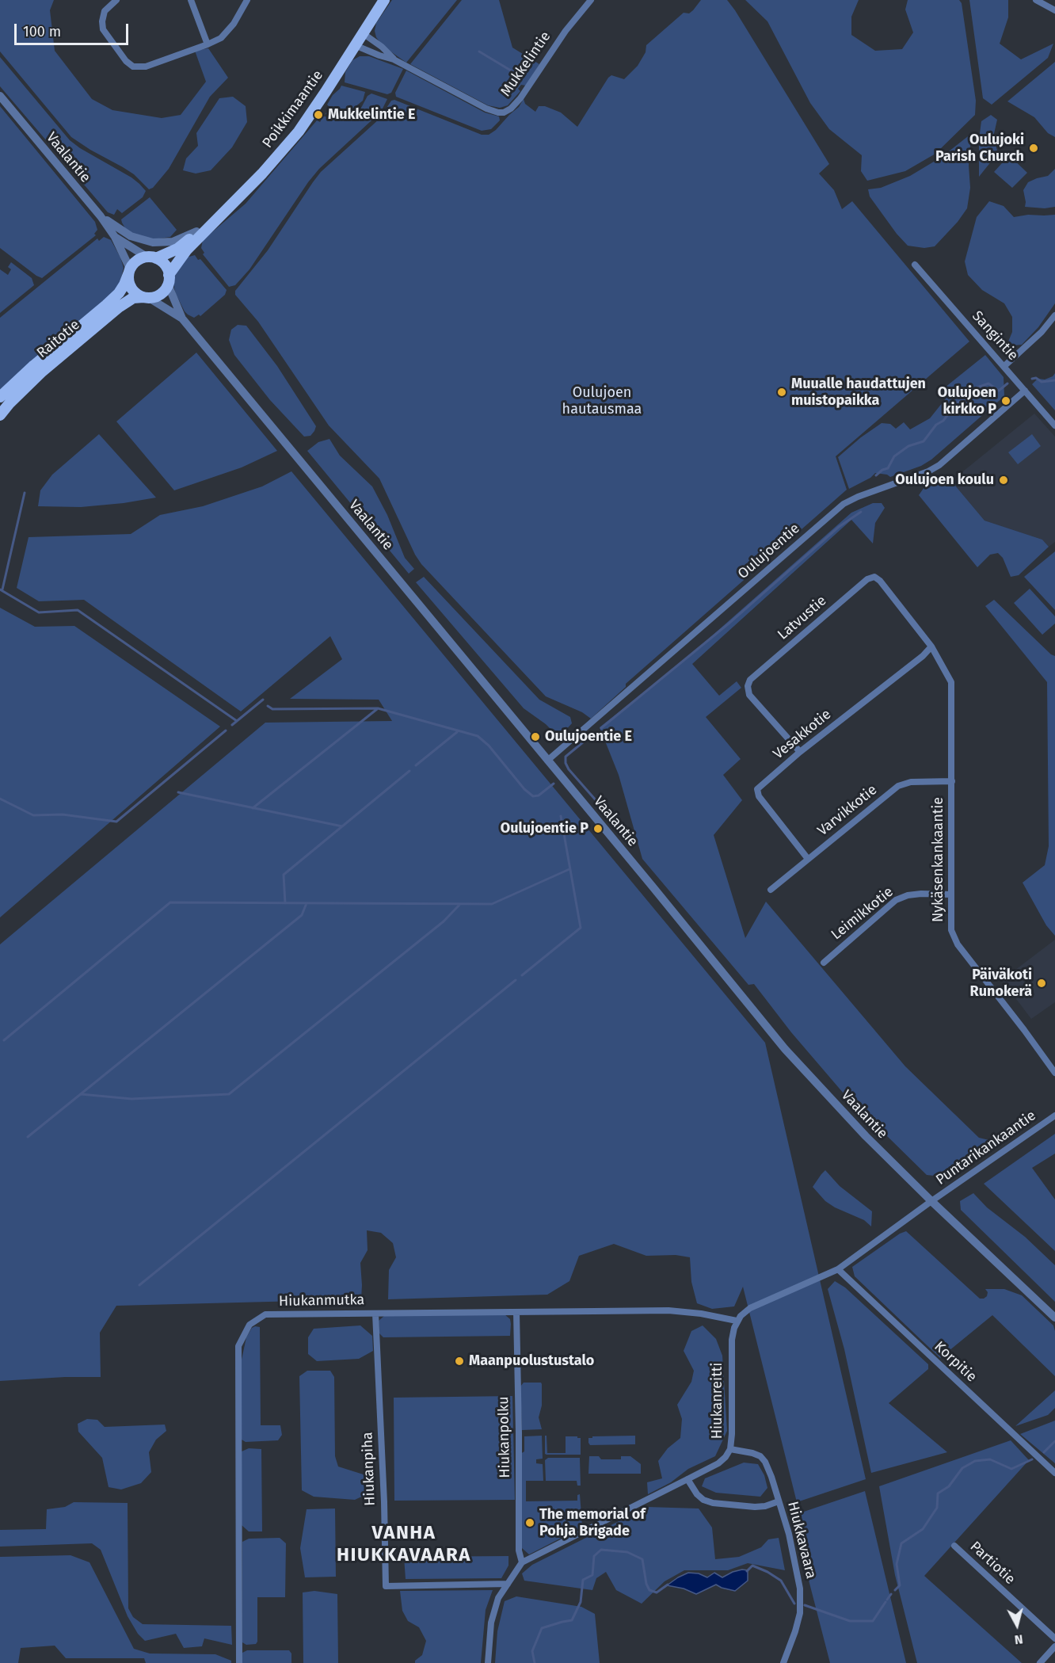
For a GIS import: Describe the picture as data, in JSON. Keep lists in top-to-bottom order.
{
  "streets": {
    "main road": ["Poikkimaantie", "Raitotie"],
    "street": [
      "Mukkelintie",
      "Vaalantie",
      "Sangintie",
      "Oulujoentie",
      "Latvustie",
      "Vesakkotie",
      "Varvikkotie",
      "Nykäsenkankaantie",
      "Leimikkotie",
      "Puntarikankaantie",
      "Hiukanmutka",
      "Korpitie",
      "Hiukanreitti",
      "Hiukanpolku",
      "Hiukanpiha",
      "Hiukkavaara",
      "Partiotie"
    ]
  },
  "crossings": [
    ["Mukkelintie", "Poikkimaantie"],
    ["Poikkimaantie", "Vaalantie"],
    ["Poikkimaantie", "Raitotie"],
    ["Vaalantie", "Raitotie"],
    ["Vaalantie", "Oulujoentie"],
    ["Vaalantie", "Puntarikankaantie"],
    ["Sangintie", "Oulujoentie"],
    ["Latvustie", "Vesakkotie"],
    ["Latvustie", "Nykäsenkankaantie"],
    ["Vesakkotie", "Varvikkotie"],
    ["Vesakkotie", "Nykäsenkankaantie"],
    ["Varvikkotie", "Nykäsenkankaantie"],
    ["Nykäsenkankaantie", "Leimikkotie"],
    ["Hiukanmutka", "Hiukanreitti"],
    ["Hiukanmutka", "Hiukanpolku"],
    ["Hiukanmutka", "Hiukanpiha"],
    ["Hiukanreitti", "Hiukanpolku"],
    ["Hiukanreitti", "Hiukanpiha"],
    ["Hiukanreitti", "Hiukkavaara"]
  ],
  "districts": ["VANHA HIUKKAVAARA"],
  "parks": ["Oulujoen hautausmaa"],
  "places": [
    "Mukkelintie E",
    "Oulujoki Parish Church",
    "Muualle haudattujen muistopaikka",
    "Oulujoen kirkko P",
    "Oulujoen koulu",
    "Oulujoentie E",
    "Oulujoentie P",
    "Päiväkoti Runokerä",
    "Maanpuolustustalo",
    "The memorial of Pohja Brigade"
  ],
  "scale_bar": "100 m",
  "north": "bottom"
}
